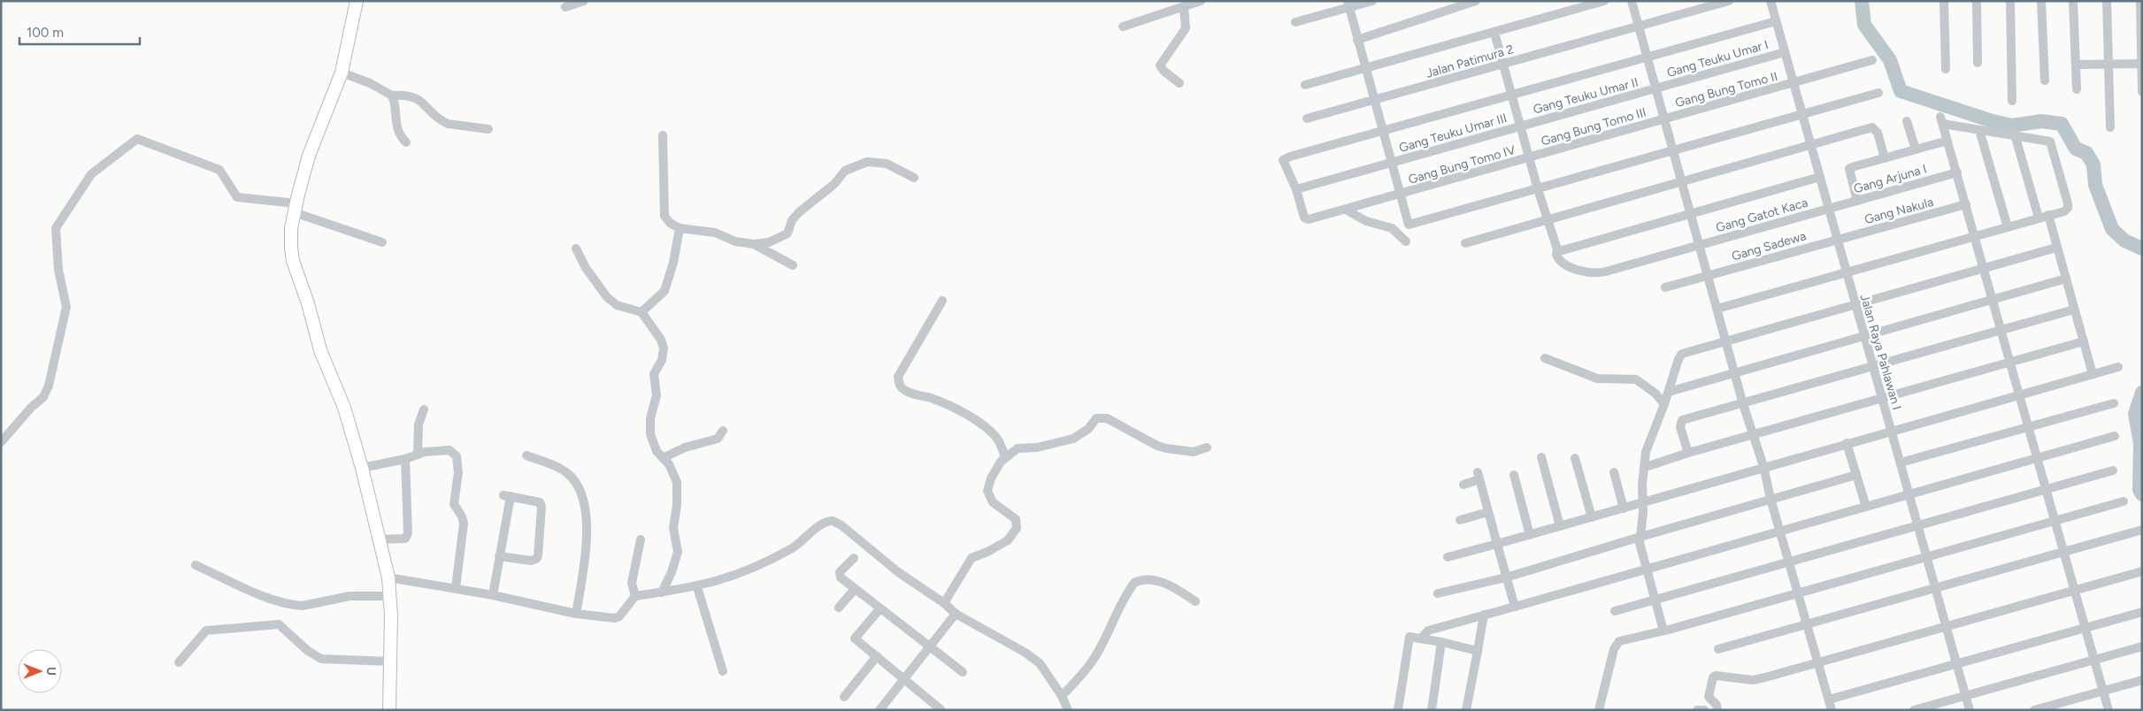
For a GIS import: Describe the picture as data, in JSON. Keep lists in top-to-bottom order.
{
  "streets": {
    "street": [
      "Gang Teuku Umar I",
      "Jalan Patimura 2",
      "Gang Bung Tomo II",
      "Gang Teuku Umar II",
      "Gang Bung Tomo III",
      "Gang Teuku Umar III",
      "Gang Bung Tomo IV",
      "Gang Arjuna I",
      "Gang Nakula",
      "Gang Gatot Kaca",
      "Gang Sadewa",
      "Jalan Raya Pahlawan I"
    ]
  },
  "crossings": [
    ["Gang Teuku Umar I", "Gang Teuku Umar II"],
    ["Gang Teuku Umar I", "Jalan Raya Pahlawan I"],
    ["Gang Bung Tomo II", "Gang Bung Tomo III"],
    ["Gang Bung Tomo II", "Jalan Raya Pahlawan I"],
    ["Gang Teuku Umar II", "Gang Teuku Umar III"],
    ["Gang Bung Tomo III", "Gang Bung Tomo IV"],
    ["Gang Teuku Umar III", "Gang Bung Tomo IV"],
    ["Gang Arjuna I", "Gang Gatot Kaca"],
    ["Gang Arjuna I", "Jalan Raya Pahlawan I"],
    ["Gang Nakula", "Gang Sadewa"],
    ["Gang Nakula", "Jalan Raya Pahlawan I"],
    ["Gang Gatot Kaca", "Jalan Raya Pahlawan I"],
    ["Gang Sadewa", "Jalan Raya Pahlawan I"]
  ],
  "scale_bar": "100 m",
  "north": "right"
}
